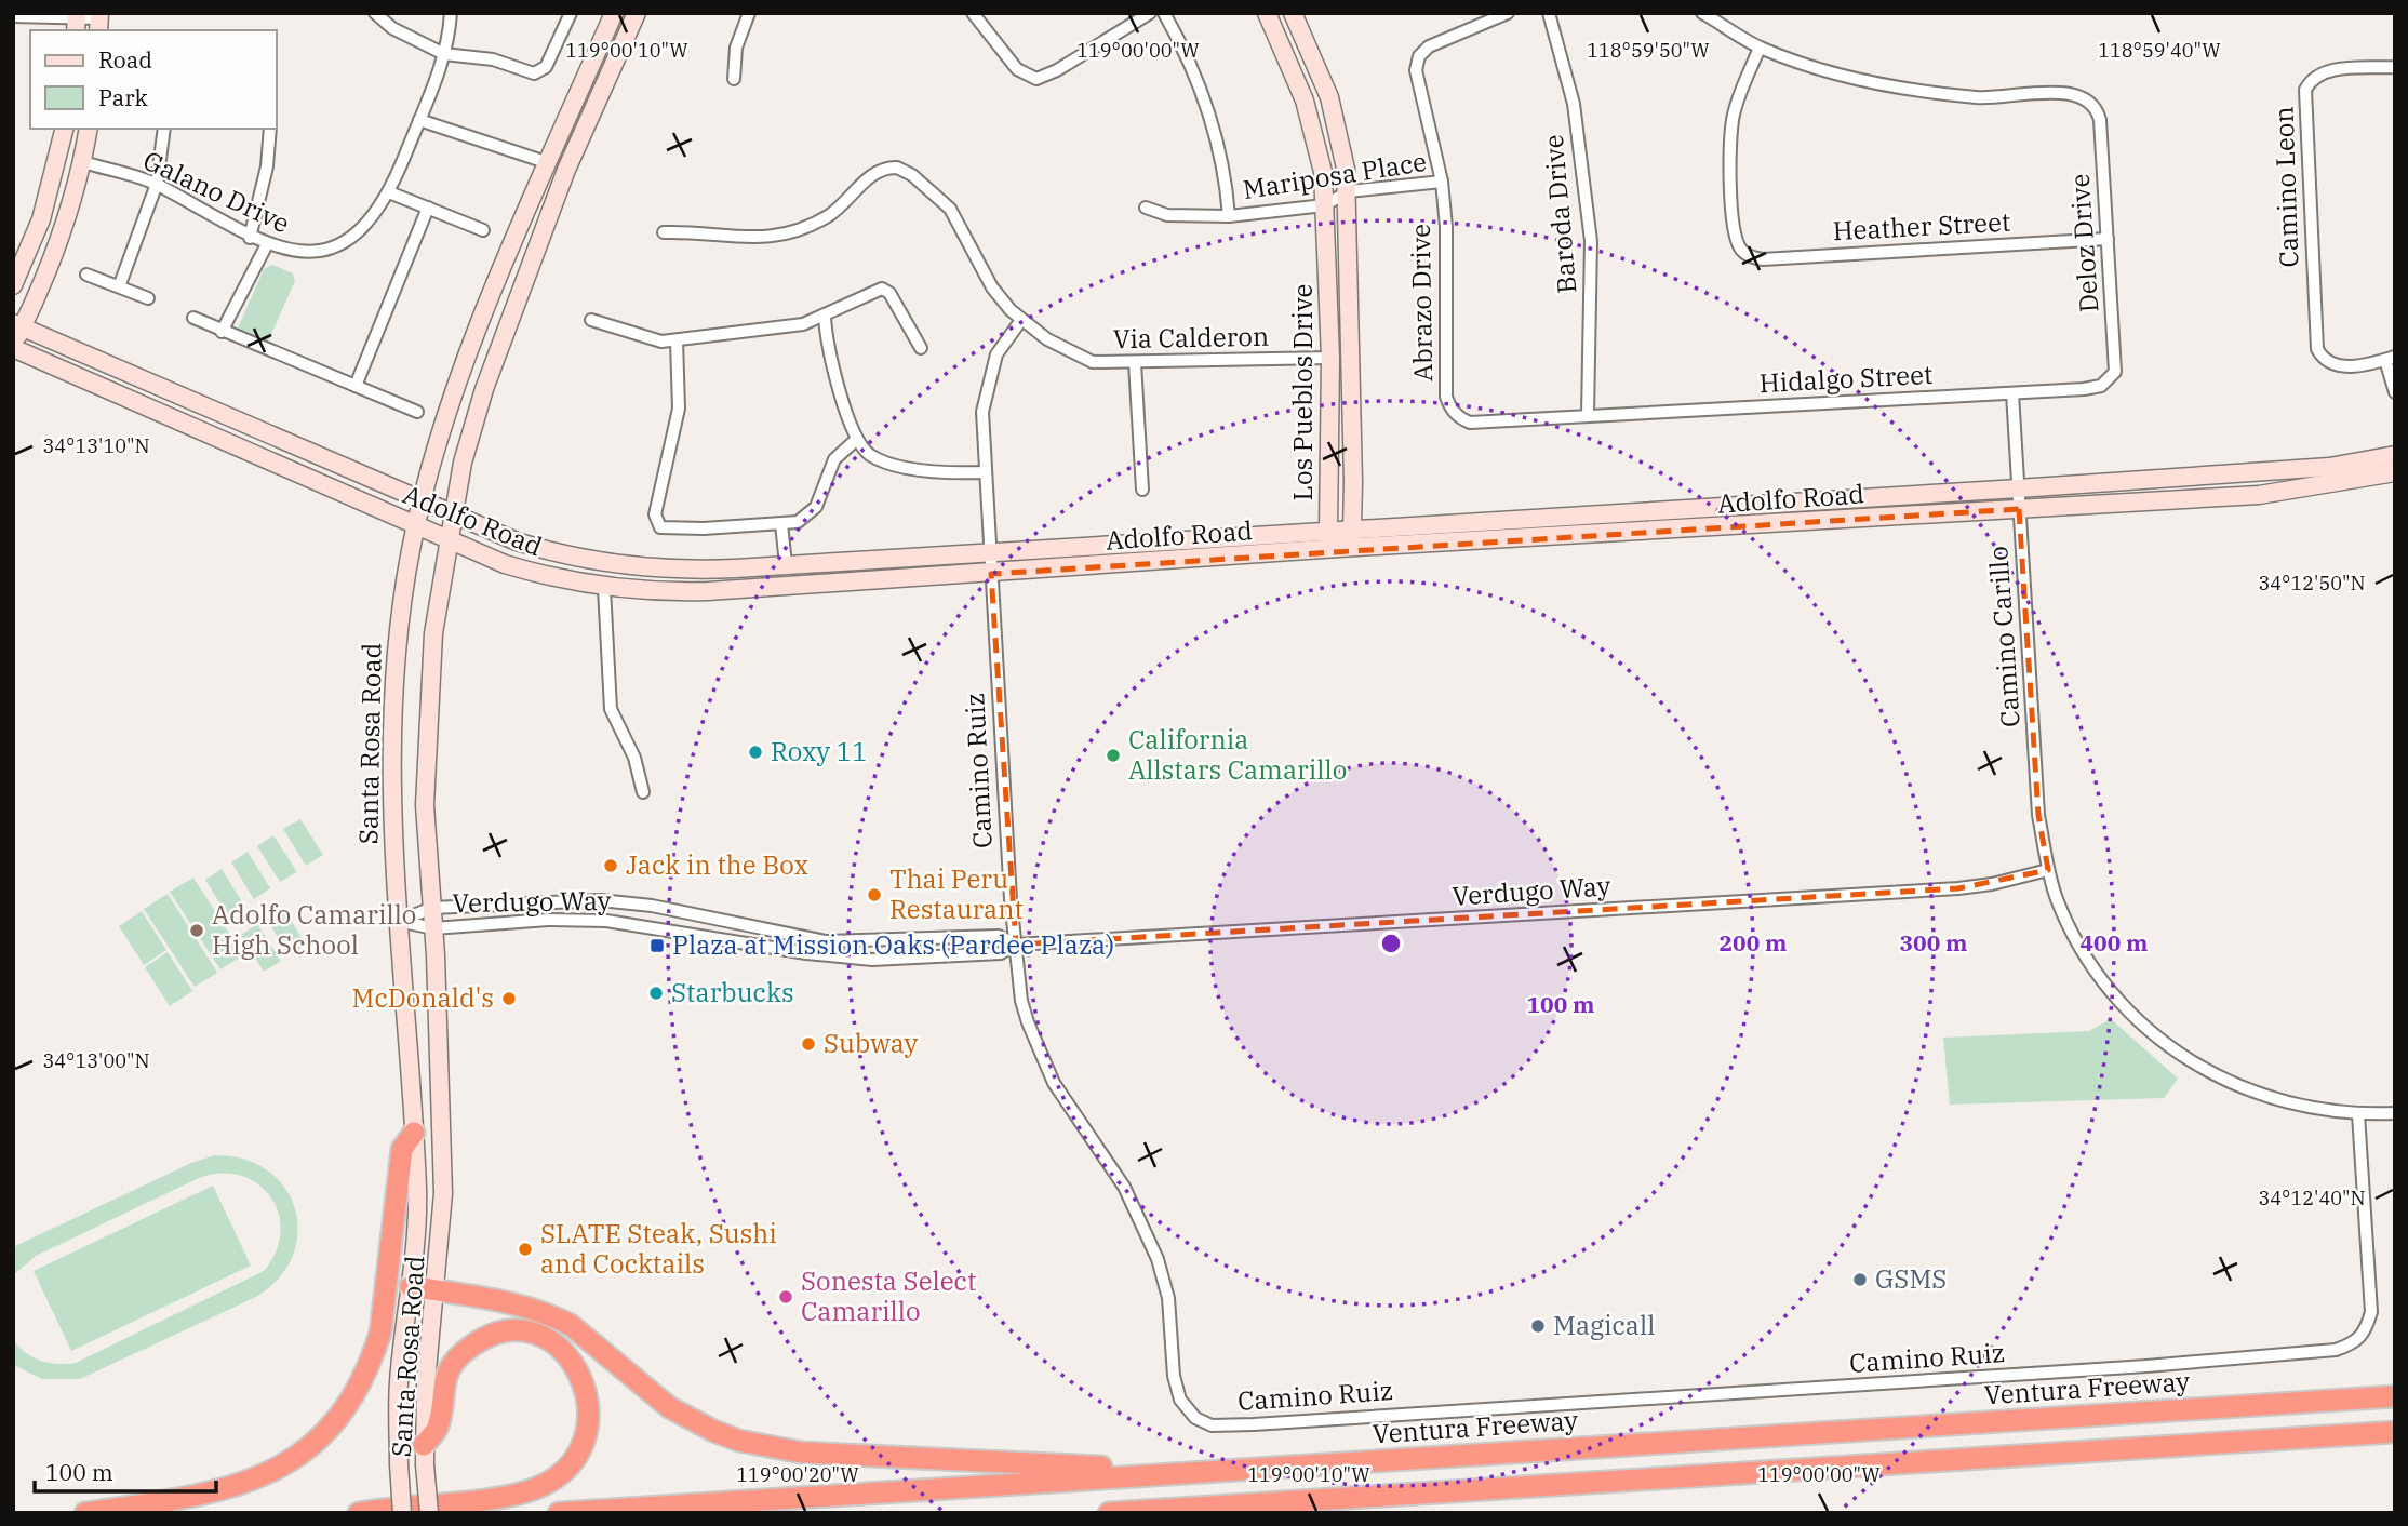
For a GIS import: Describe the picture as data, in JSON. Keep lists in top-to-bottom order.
{
  "streets": {
    "highway": ["Ventura Freeway"],
    "street": [
      "Mariposa Place",
      "Camino Leon",
      "Galano Drive",
      "Baroda Drive",
      "Heather Street",
      "Deloz Drive",
      "Abrazo Drive",
      "Via Calderon",
      "Hidalgo Street",
      "Los Pueblos Drive",
      "Adolfo Road",
      "Camino Carillo",
      "Santa Rosa Road",
      "Camino Ruiz",
      "Verdugo Way"
    ]
  },
  "crossings": [
    ["Mariposa Place", "Abrazo Drive"],
    ["Mariposa Place", "Los Pueblos Drive"],
    ["Baroda Drive", "Abrazo Drive"],
    ["Baroda Drive", "Hidalgo Street"],
    ["Heather Street", "Deloz Drive"],
    ["Deloz Drive", "Hidalgo Street"],
    ["Abrazo Drive", "Hidalgo Street"],
    ["Via Calderon", "Los Pueblos Drive"],
    ["Via Calderon", "Camino Ruiz"],
    ["Hidalgo Street", "Camino Carillo"],
    ["Los Pueblos Drive", "Adolfo Road"],
    ["Adolfo Road", "Camino Carillo"],
    ["Adolfo Road", "Santa Rosa Road"],
    ["Adolfo Road", "Camino Ruiz"],
    ["Camino Carillo", "Camino Ruiz"],
    ["Camino Carillo", "Verdugo Way"],
    ["Santa Rosa Road", "Verdugo Way"],
    ["Camino Ruiz", "Verdugo Way"]
  ],
  "places": {
    "other": [
      "Roxy 11",
      "California Allstars Camarillo",
      "Jack in the Box",
      "Thai Peru Restaurant",
      "Adolfo Camarillo High School",
      "Starbucks",
      "McDonald's",
      "Subway",
      "SLATE Steak, Sushi and Cocktails",
      "GSMS",
      "Sonesta Select Camarillo",
      "Magicall"
    ],
    "transit": ["Plaza at Mission Oaks (Pardee Plaza)"]
  },
  "legend": ["Road", "Park"],
  "scale_bar": "100 m",
  "coordinates": [
    "119°00'10\"W",
    "119°00'00\"W",
    "118°59'50\"W",
    "118°59'40\"W",
    "34°13'10\"N",
    "34°12'50\"N",
    "34°13'00\"N",
    "34°12'40\"N",
    "119°00'20\"W"
  ],
  "rings": [
    "200 m",
    "300 m",
    "400 m",
    "100 m"
  ]
}
